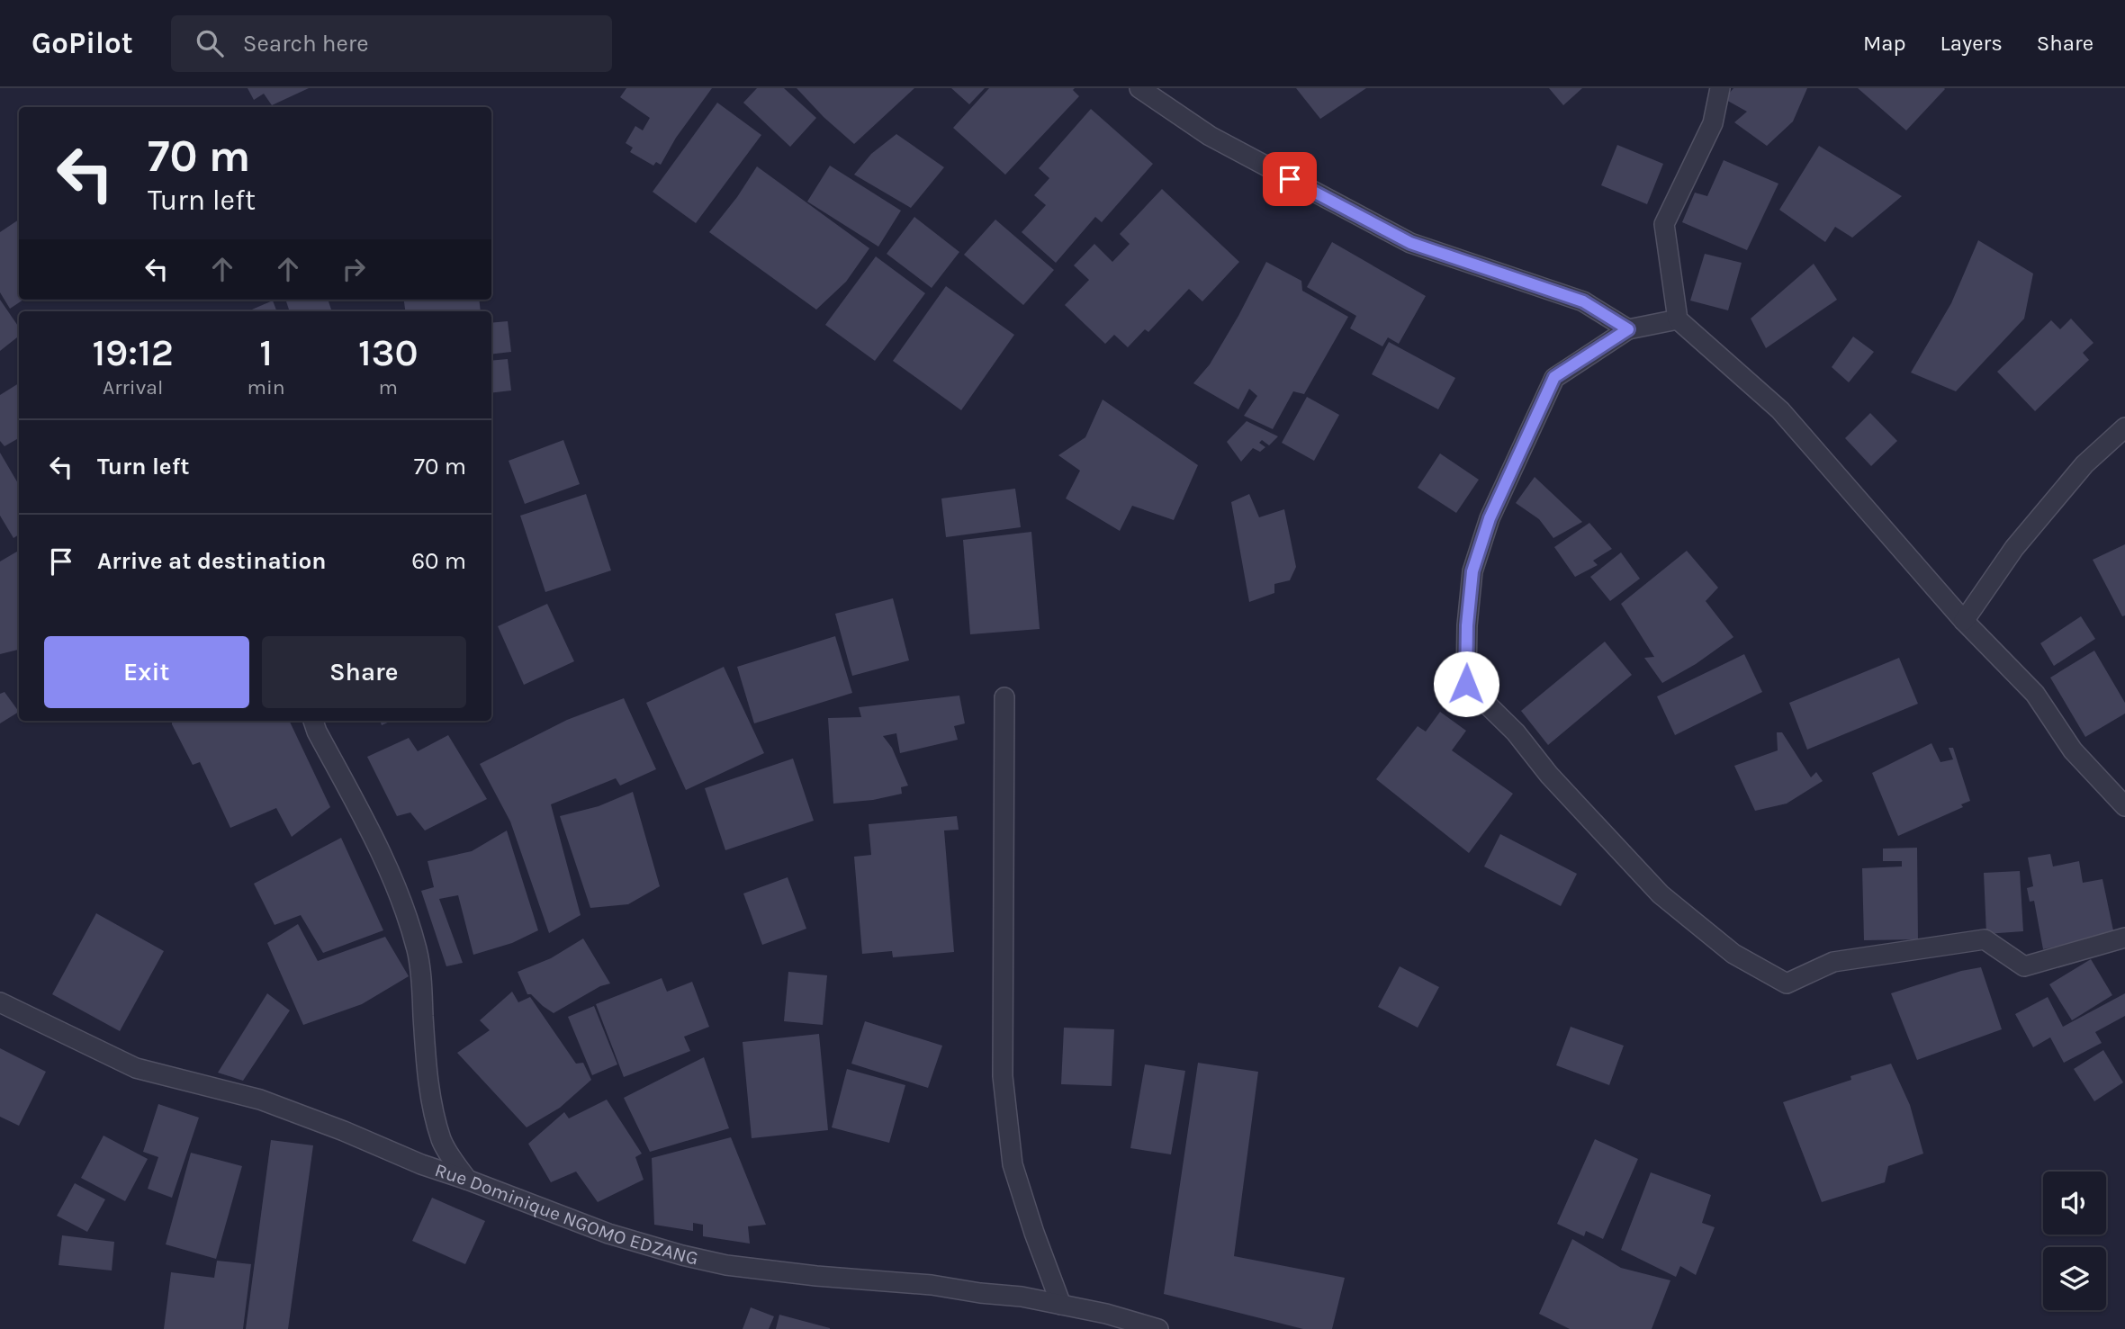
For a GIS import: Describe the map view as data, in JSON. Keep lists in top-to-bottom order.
{
  "streets": {
    "street": ["Rue Dominique NGOMO EDZANG"]
  },
  "page": {
    "header": "GoPilot",
    "search": "Search here",
    "nav": ["Map", "Layers", "Share"],
    "turn": ["70 m", "Turn left"],
    "eta": [
      "19:12",
      "Arrival",
      "1",
      "min",
      "130",
      "m"
    ],
    "list": [
      {
        "name": "Turn left",
        "value": "70 m"
      },
      {
        "name": "Arrive at destination",
        "value": "60 m"
      }
    ],
    "buttons": ["Exit", "Share"]
  }
}
